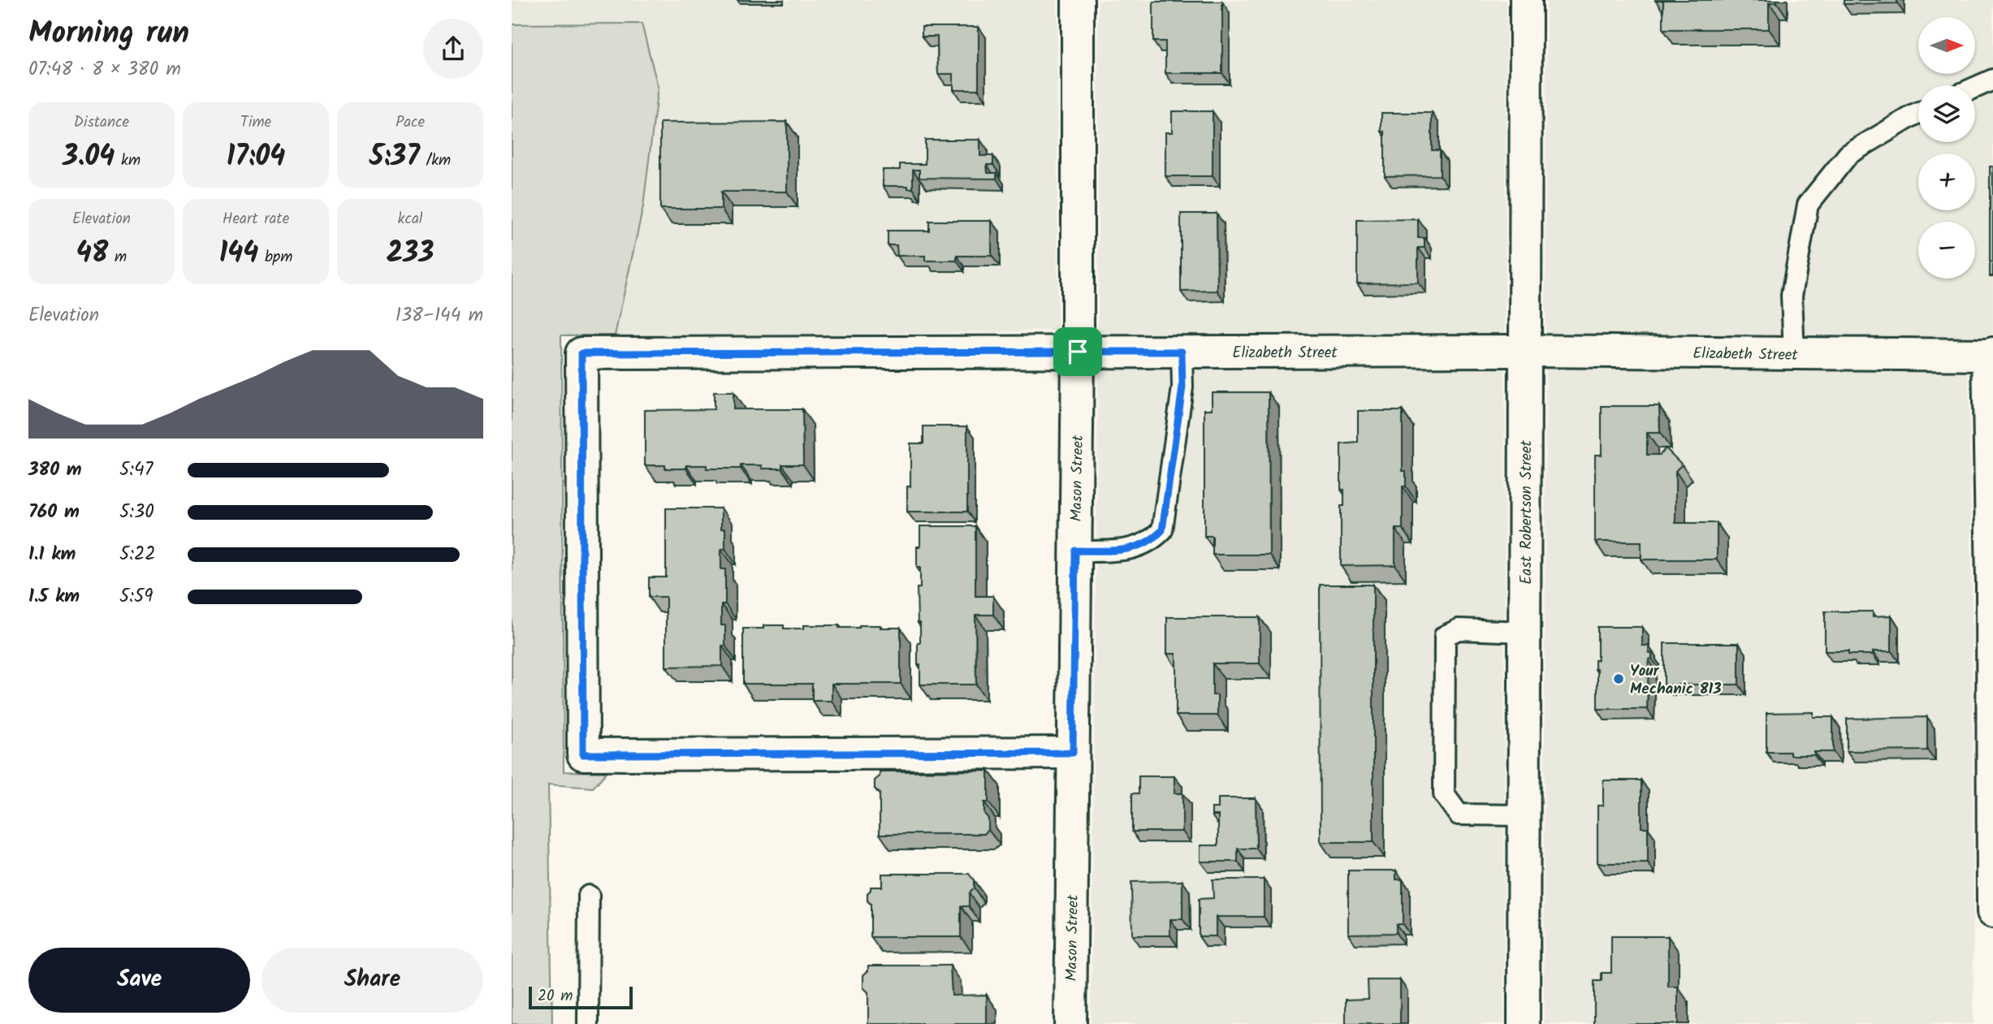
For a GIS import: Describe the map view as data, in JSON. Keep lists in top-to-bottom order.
{
  "streets": {
    "street": ["Elizabeth Street", "Mason Street", "East Robertson Street"]
  },
  "crossings": [
    ["Elizabeth Street", "Mason Street"],
    ["Elizabeth Street", "East Robertson Street"]
  ],
  "places": ["Your Mechanic 813"],
  "scale_bar": "20 m",
  "north": "right",
  "page": {
    "heading": ["Morning run", "07:48 · 8 × 380 m"],
    "map_buttons": ["+", "−"],
    "stats": [
      ["Distance", "3.04 km"],
      ["Time", "17:04"],
      ["Pace", "5:37 /km"],
      ["Elevation", "48 m"],
      ["Heart rate", "144 bpm"],
      ["kcal", "233"]
    ],
    "chart": ["Elevation", "138–144 m"],
    "list": [
      {
        "name": "380 m",
        "note": "5:47"
      },
      {
        "name": "760 m",
        "note": "5:30"
      },
      {
        "name": "1.1 km",
        "note": "5:22"
      },
      {
        "name": "1.5 km",
        "note": "5:59"
      }
    ],
    "buttons": ["Save", "Share"],
    "scale": "20 m"
  }
}
